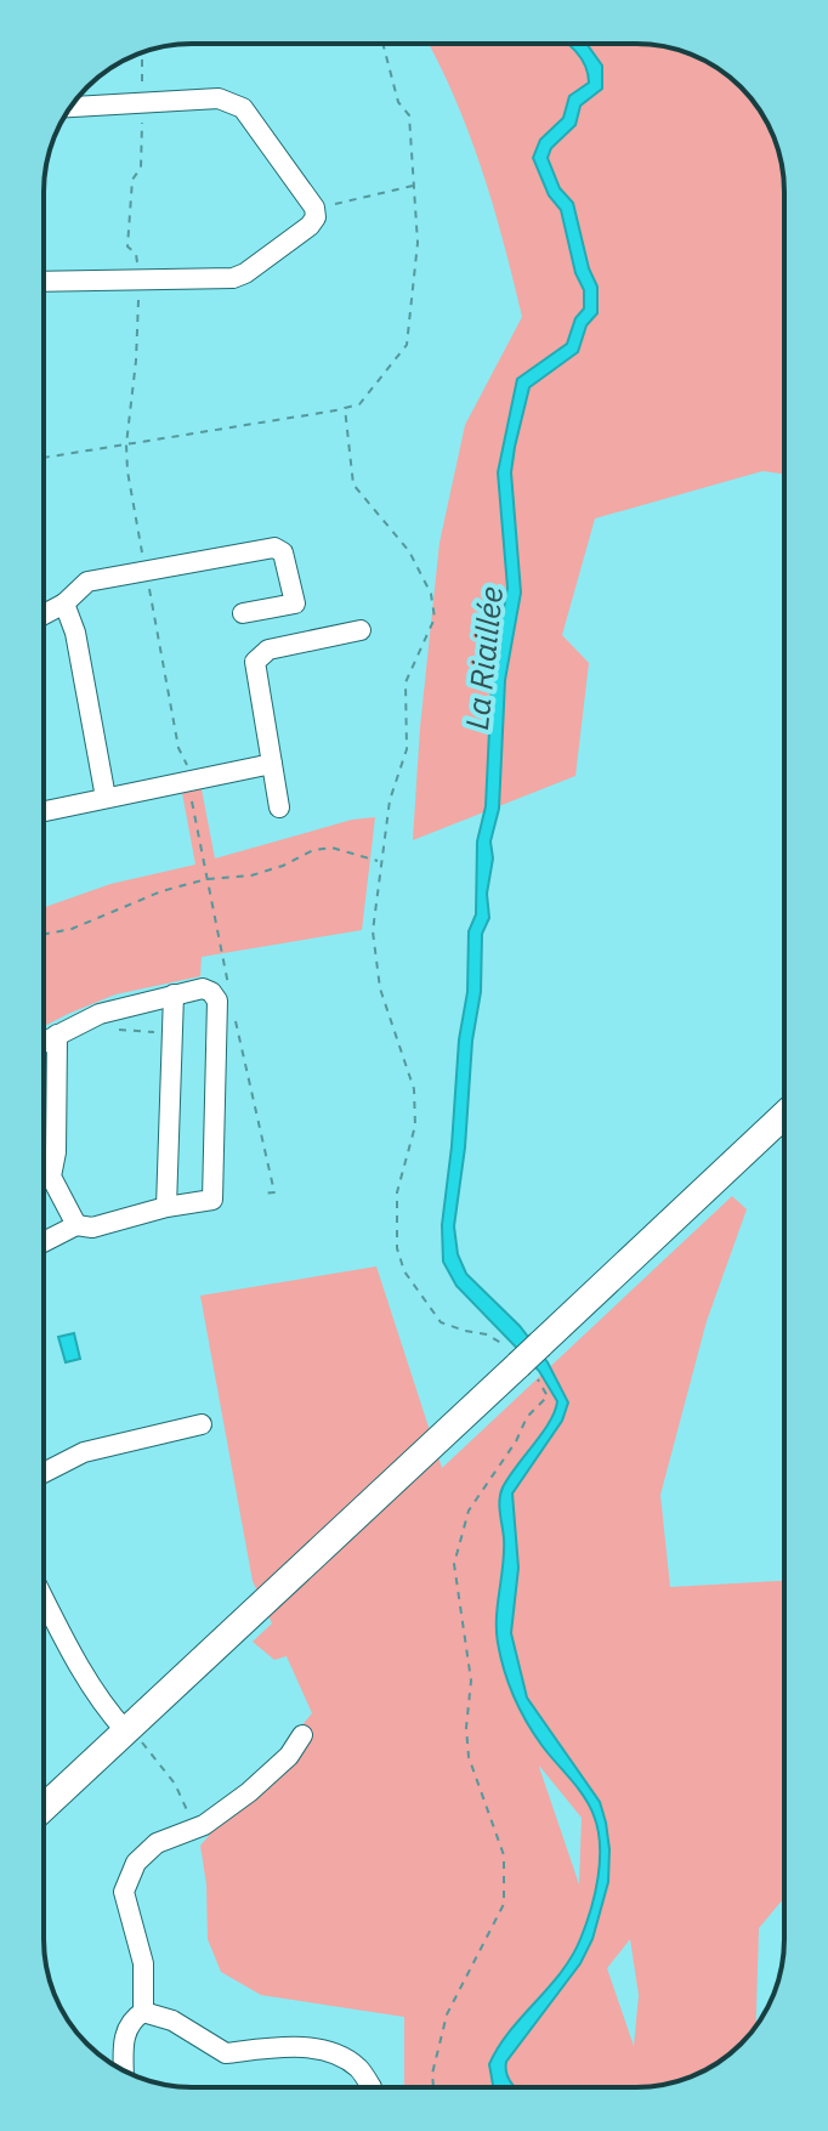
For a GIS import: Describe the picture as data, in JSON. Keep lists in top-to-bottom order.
{
  "water": ["La Riaillée"]
}
